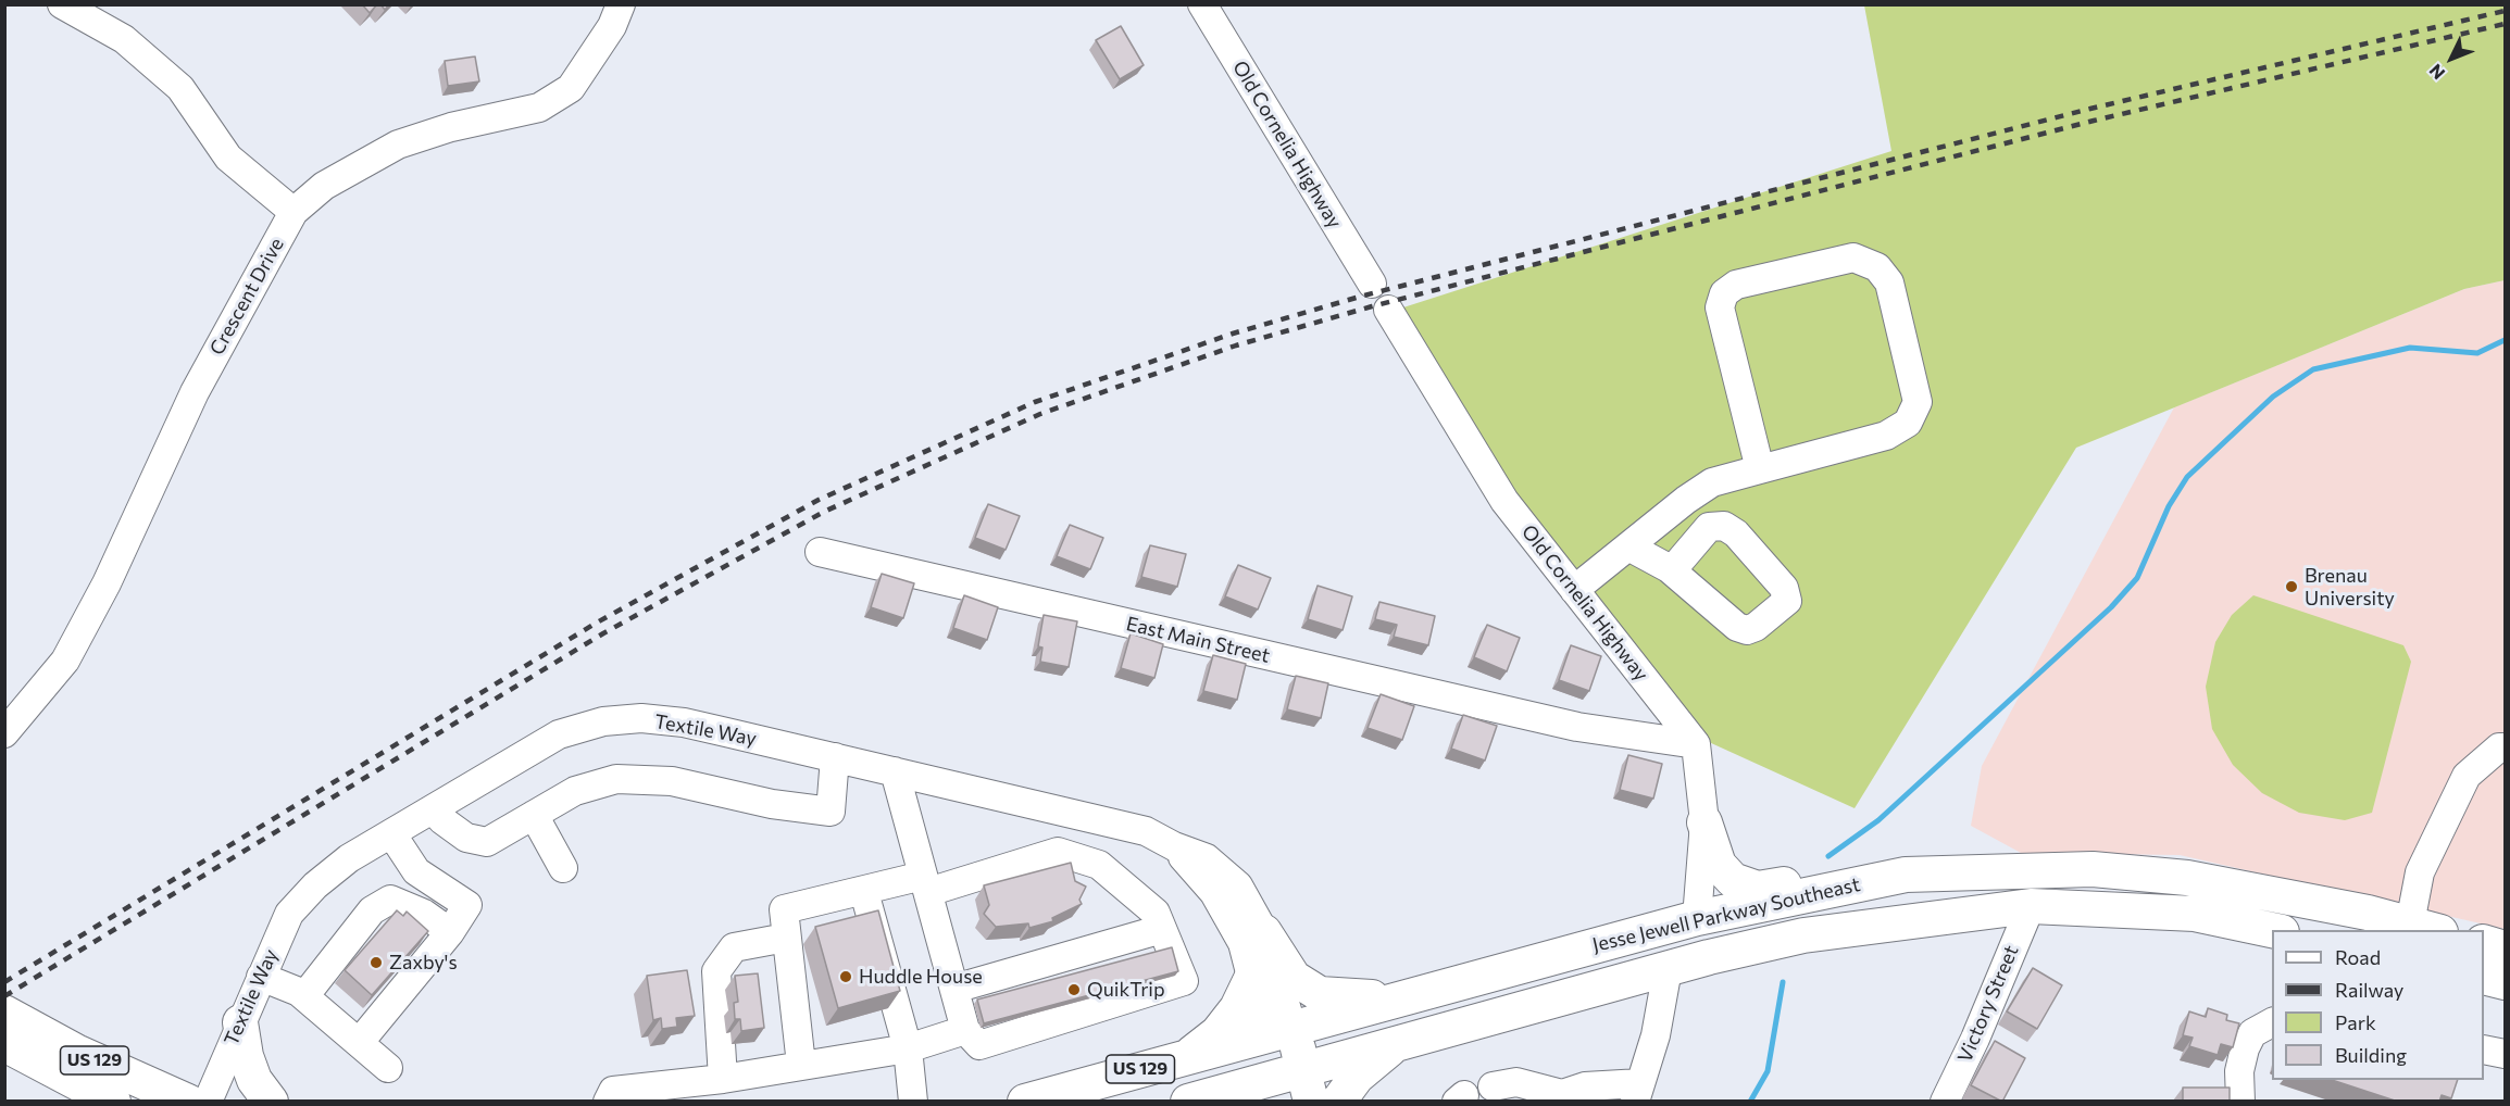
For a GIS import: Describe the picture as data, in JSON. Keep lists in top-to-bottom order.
{
  "streets": {
    "main road": ["Jesse Jewell Parkway Southeast", "US 129"],
    "street": [
      "Old Cornelia Highway",
      "Crescent Drive",
      "East Main Street",
      "Textile Way",
      "Victory Street"
    ]
  },
  "crossings": [
    ["Old Cornelia Highway", "East Main Street"],
    ["Textile Way", "Jesse Jewell Parkway Southeast"],
    ["Jesse Jewell Parkway Southeast", "Victory Street"]
  ],
  "places": [
    "Brenau University",
    "Zaxby's",
    "Huddle House",
    "QuikTrip"
  ],
  "legend": [
    "Road",
    "Railway",
    "Park",
    "Building"
  ],
  "north": "bottom left"
}
